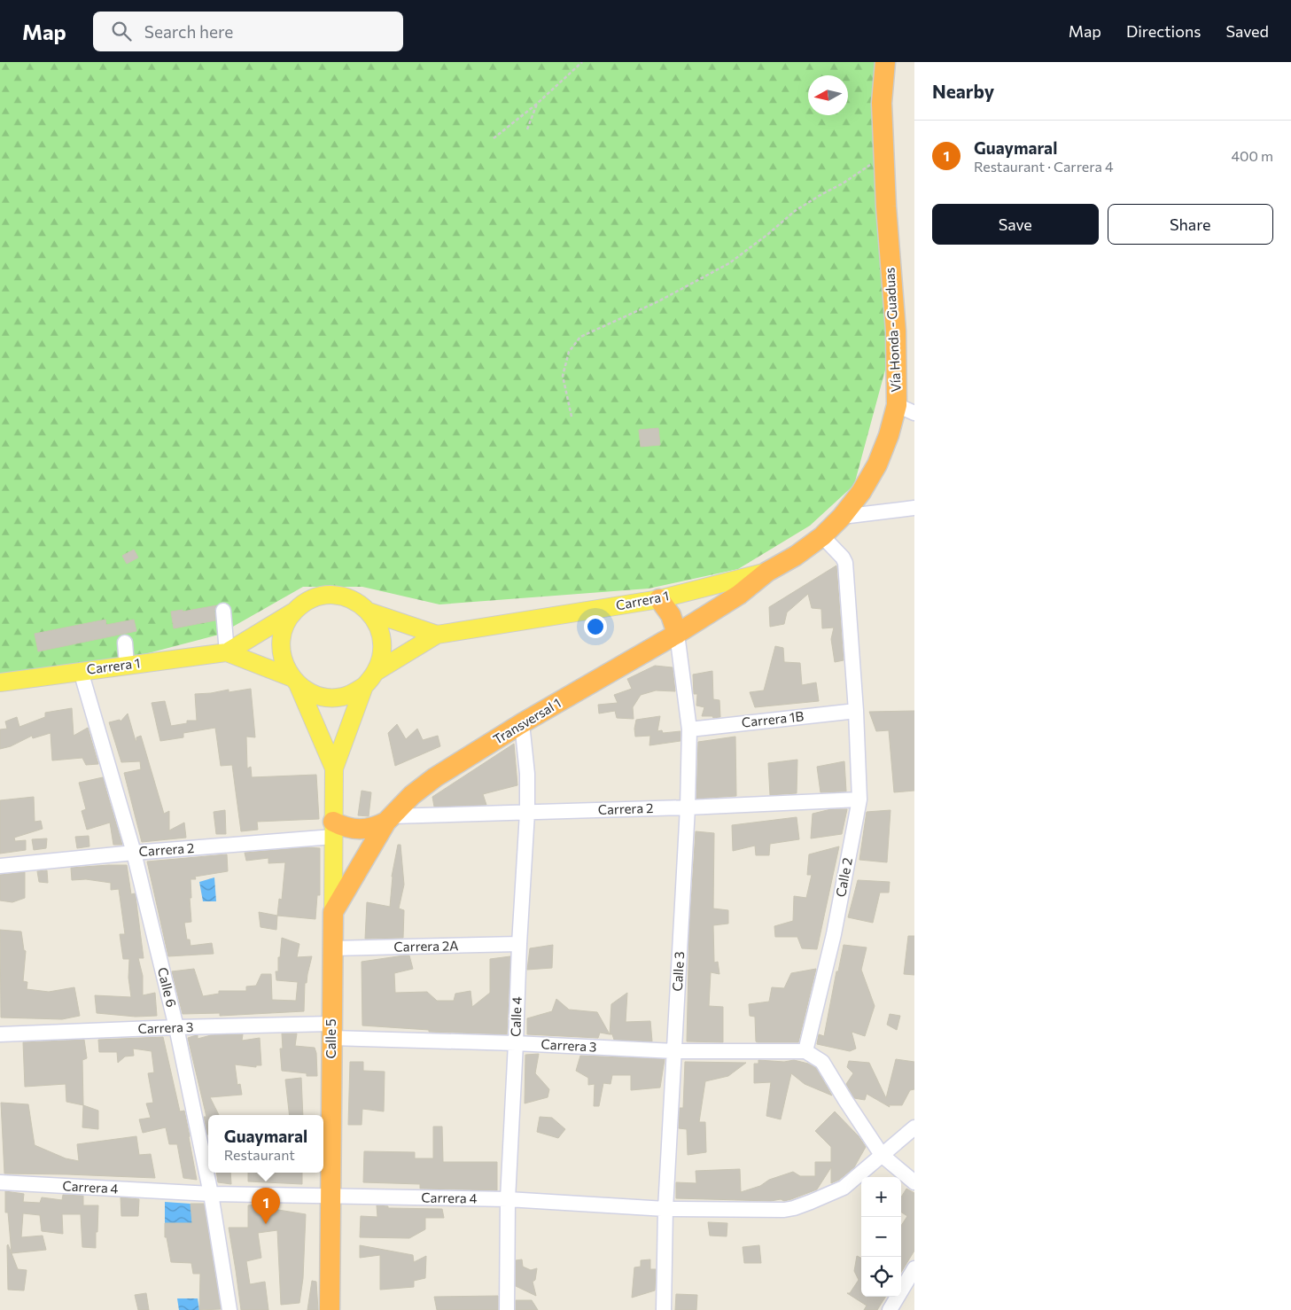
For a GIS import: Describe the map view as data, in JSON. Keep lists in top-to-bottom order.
{
  "streets": {
    "highway": ["Vía Honda - Guaduas", "Transversal 1", "Calle 5"],
    "main road": ["Carrera 1"],
    "street": [
      "Carrera 1B",
      "Carrera 2",
      "Calle 2",
      "Carrera 2A",
      "Calle 3",
      "Calle 6",
      "Calle 4",
      "Carrera 3",
      "Carrera 4"
    ]
  },
  "crossings": [
    ["Vía Honda - Guaduas", "Carrera 1"],
    ["Vía Honda - Guaduas", "Transversal 1"],
    ["Vía Honda - Guaduas", "Calle 2"],
    ["Carrera 1", "Transversal 1"],
    ["Carrera 1", "Calle 6"],
    ["Carrera 1", "Calle 5"],
    ["Carrera 1B", "Calle 2"],
    ["Carrera 1B", "Calle 3"],
    ["Transversal 1", "Carrera 2"],
    ["Transversal 1", "Calle 3"],
    ["Transversal 1", "Calle 4"],
    ["Transversal 1", "Calle 5"],
    ["Carrera 2", "Calle 2"],
    ["Carrera 2", "Calle 3"],
    ["Carrera 2", "Calle 6"],
    ["Carrera 2", "Calle 4"],
    ["Carrera 2", "Calle 5"],
    ["Calle 2", "Carrera 3"],
    ["Carrera 2A", "Calle 4"],
    ["Carrera 2A", "Calle 5"],
    ["Calle 3", "Carrera 3"],
    ["Calle 3", "Carrera 4"],
    ["Calle 6", "Carrera 3"],
    ["Calle 6", "Carrera 4"],
    ["Calle 4", "Carrera 3"],
    ["Calle 4", "Carrera 4"],
    ["Carrera 3", "Calle 5"],
    ["Calle 5", "Carrera 4"]
  ],
  "north": "left",
  "page": {
    "header": "Map",
    "search": "Search here",
    "nav": ["Map", "Directions", "Saved"],
    "heading": "Nearby",
    "list": [
      {
        "mark": "1",
        "name": "Guaymaral",
        "note": "Restaurant · Carrera 4",
        "value": "400 m"
      }
    ],
    "buttons": ["Save", "Share"],
    "popup": ["Guaymaral", "Restaurant"],
    "map_buttons": ["+", "−"],
    "pins": "1"
  }
}
